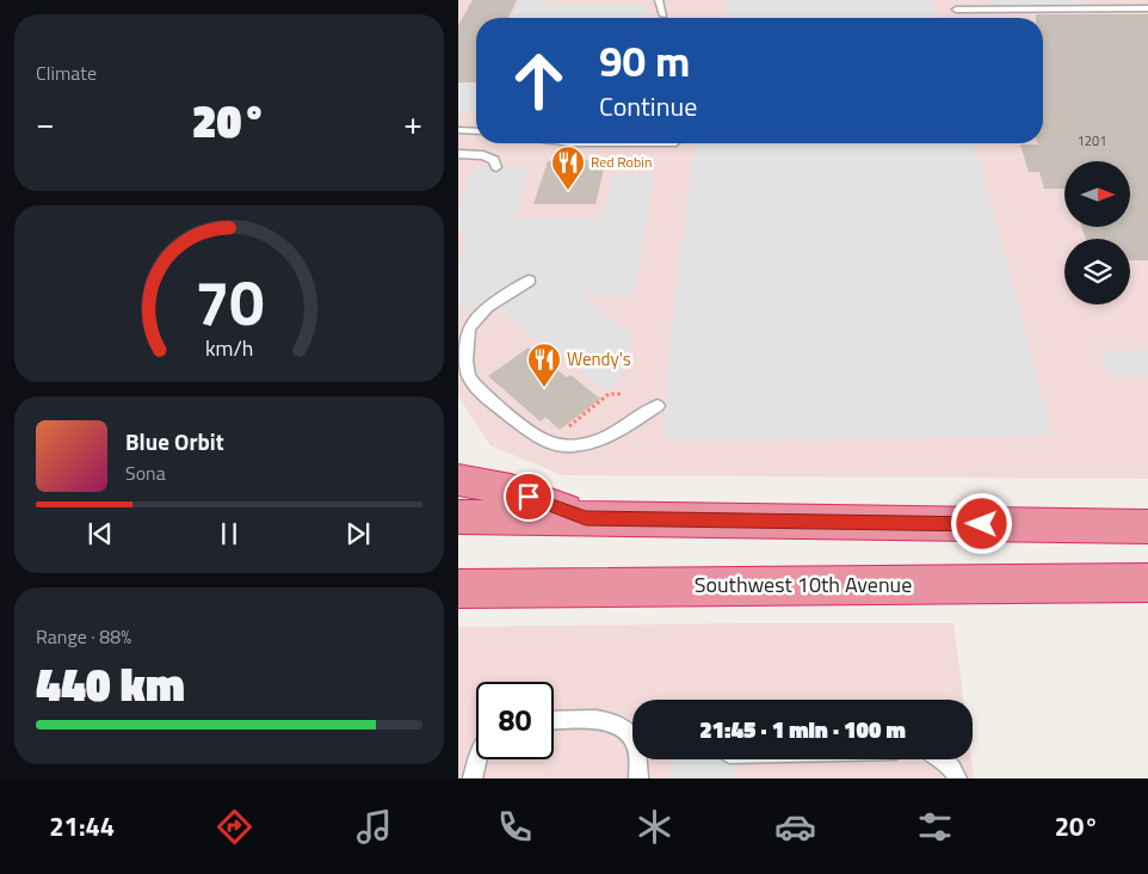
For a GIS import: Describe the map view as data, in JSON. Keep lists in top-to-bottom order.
{
  "streets": {
    "highway": ["Southwest 10th Avenue"]
  },
  "places": {
    "restaurant": ["Red Robin", "Wendy's"]
  },
  "house_numbers": ["1201"],
  "north": "right",
  "page": {
    "tile": [
      "Climate",
      ["Range · 88%", "440 km"]
    ],
    "turn": ["90 m", "Continue"],
    "heat": ["−", "20°", "+"],
    "song": ["Blue Orbit", "Sona"],
    "limit": "80",
    "trip": "21:45 · 1 min · 100 m",
    "tabs": ["21:44", "20°"],
    "gauge": ["70", "km/h"]
  }
}
